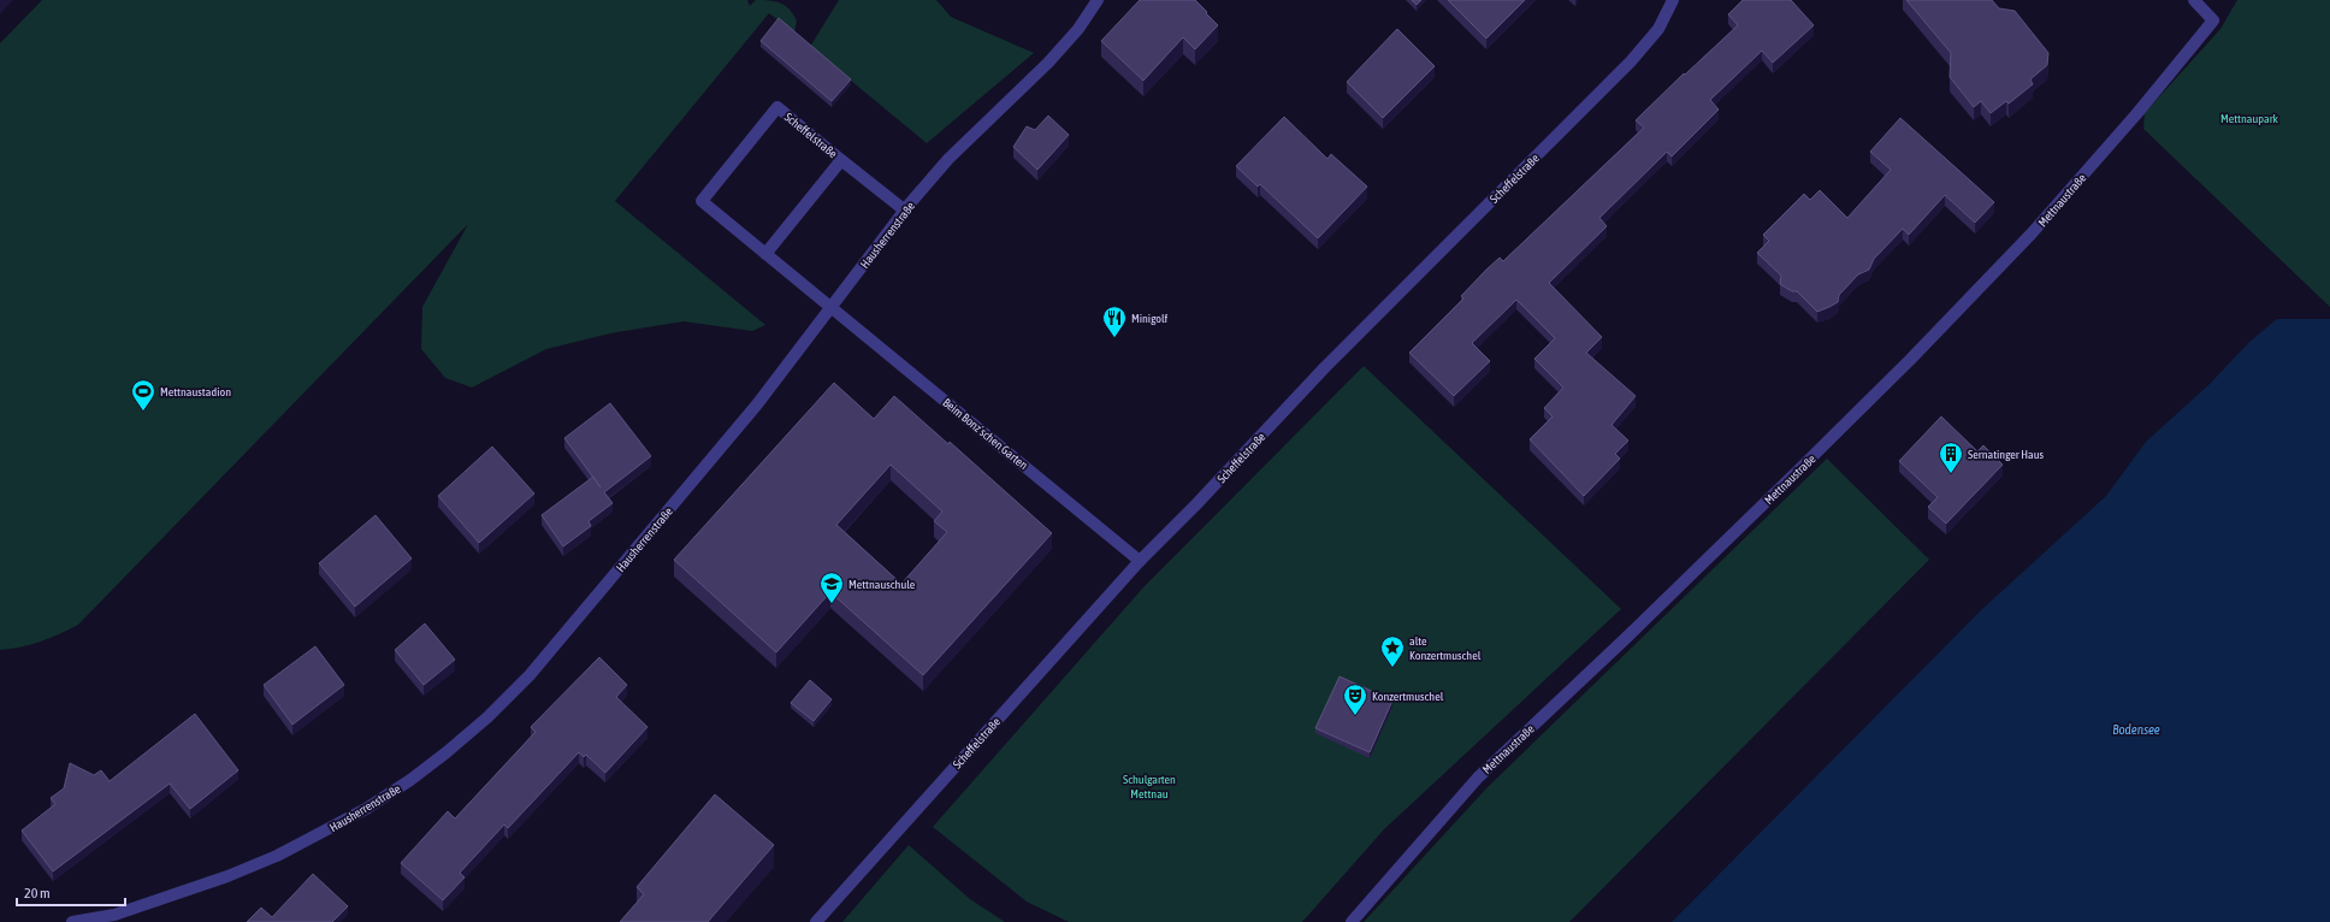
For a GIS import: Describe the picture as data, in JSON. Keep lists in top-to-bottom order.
{
  "streets": {
    "street": [
      "Scheffelstraße",
      "Mettnaustraße",
      "Hausherrenstraße",
      "Beim Bonz´schen Garten"
    ]
  },
  "crossings": [
    ["Scheffelstraße", "Hausherrenstraße"],
    ["Scheffelstraße", "Beim Bonz´schen Garten"],
    ["Hausherrenstraße", "Beim Bonz´schen Garten"]
  ],
  "water": ["Bodensee"],
  "parks": ["Mettnaupark", "Schulgarten Mettnau"],
  "places": {
    "restaurant": ["Minigolf"],
    "sports": ["Mettnaustadion"],
    "building": ["Sernatinger Haus"],
    "school or university": ["Mettnauschule"],
    "place": ["alte Konzertmuschel"],
    "theatre": ["Konzertmuschel"]
  },
  "scale_bar": "20 m"
}
